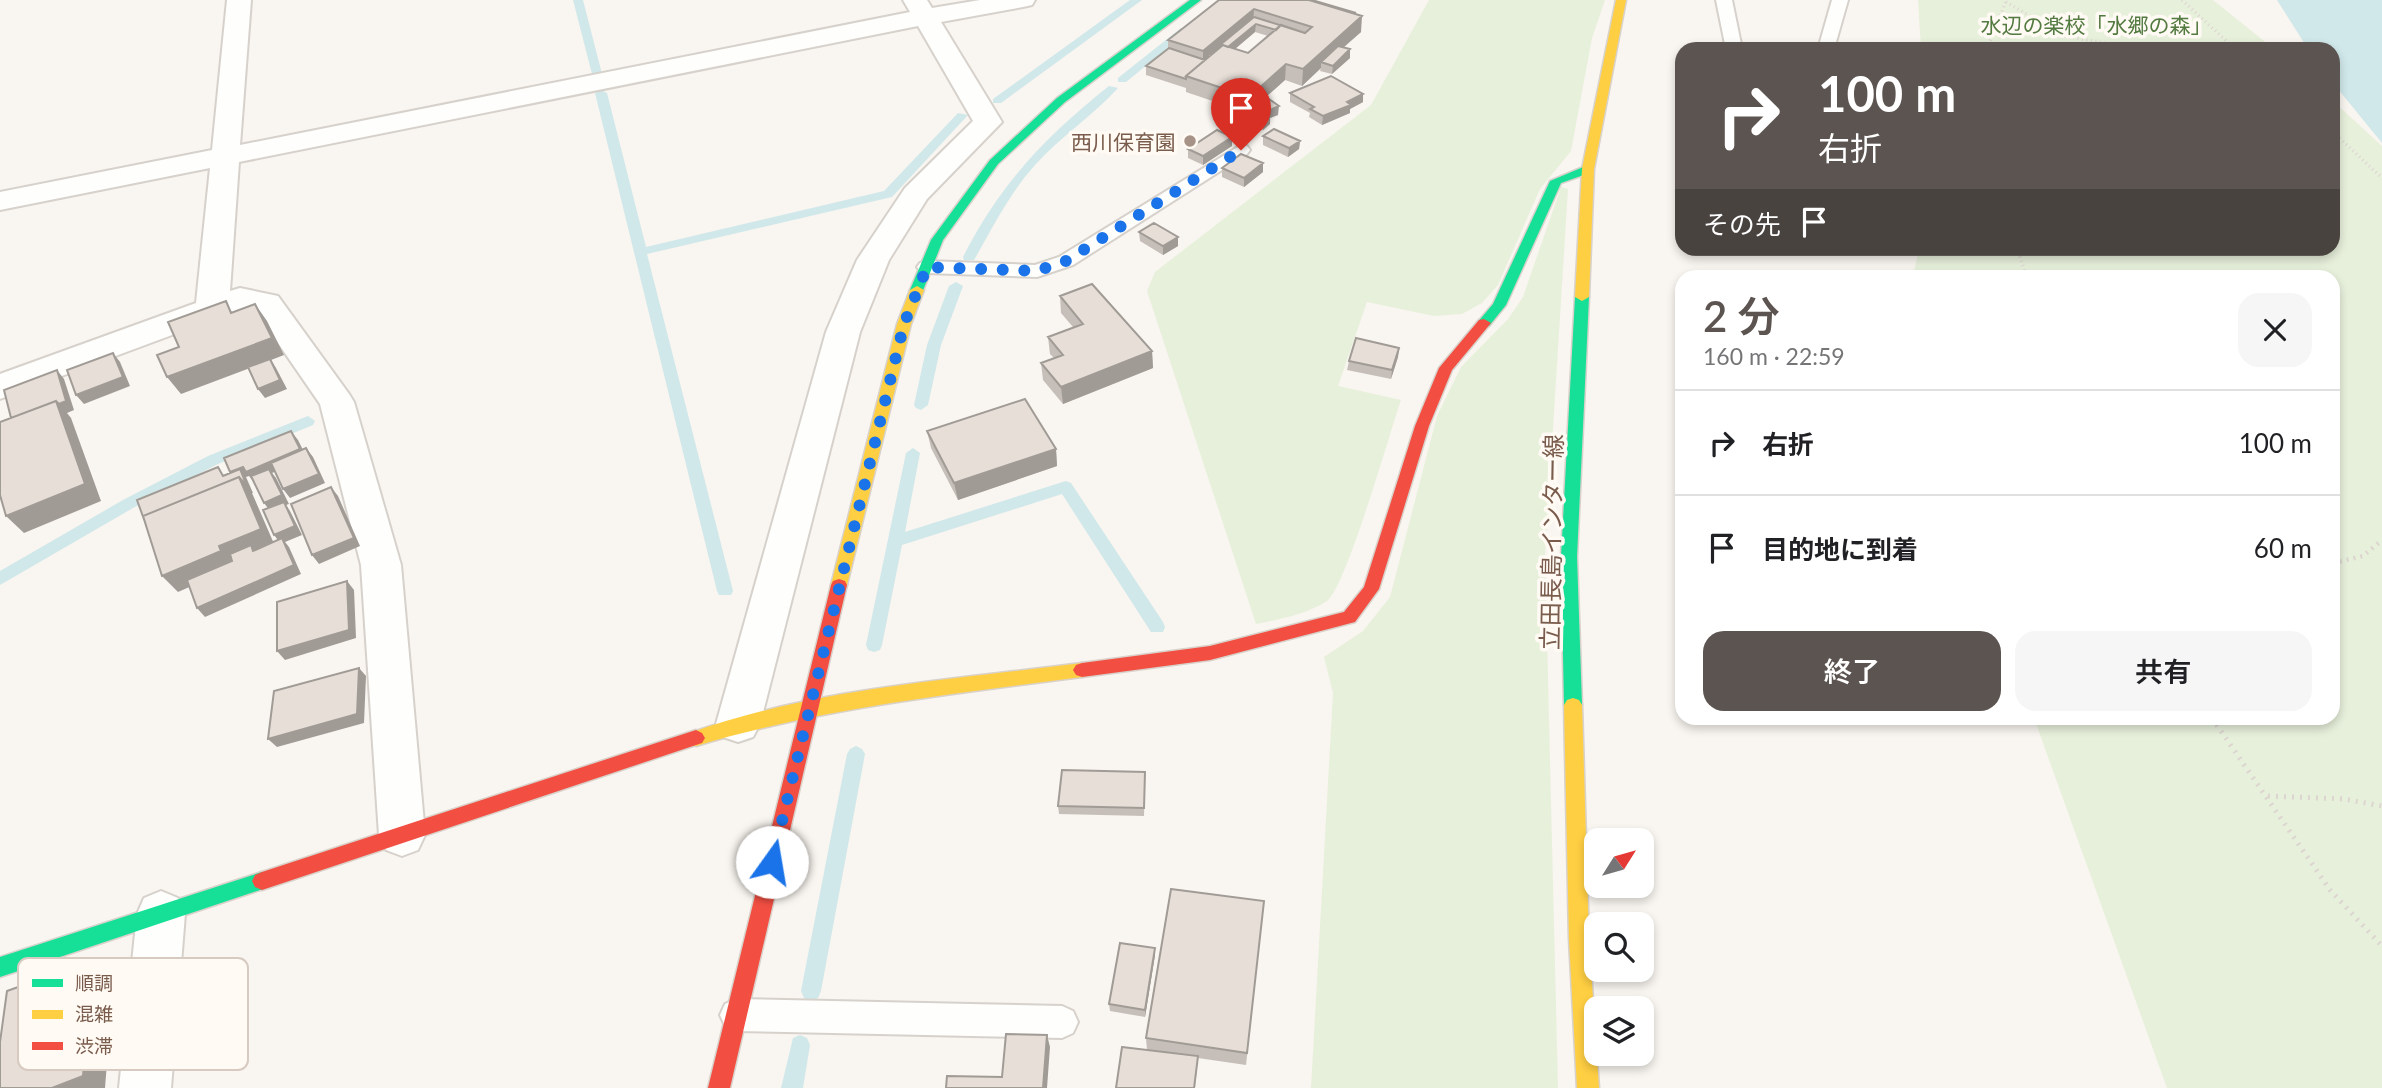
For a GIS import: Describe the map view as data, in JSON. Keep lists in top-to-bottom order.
{
  "streets": {
    "street": ["立田長島インター線"]
  },
  "parks": ["水辺の楽校「水郷の森」"],
  "places": ["西川保育園"],
  "legend": ["順調", "混雑", "渋滞"],
  "north": "top right",
  "page": {
    "turn": ["100 m", "右折"],
    "then": "その先",
    "heading": ["2 分", "160 m · 22:59"],
    "list": [
      {
        "name": "右折",
        "value": "100 m"
      },
      {
        "name": "目的地に到着",
        "value": "60 m"
      }
    ],
    "buttons": ["終了", "共有"]
  }
}
